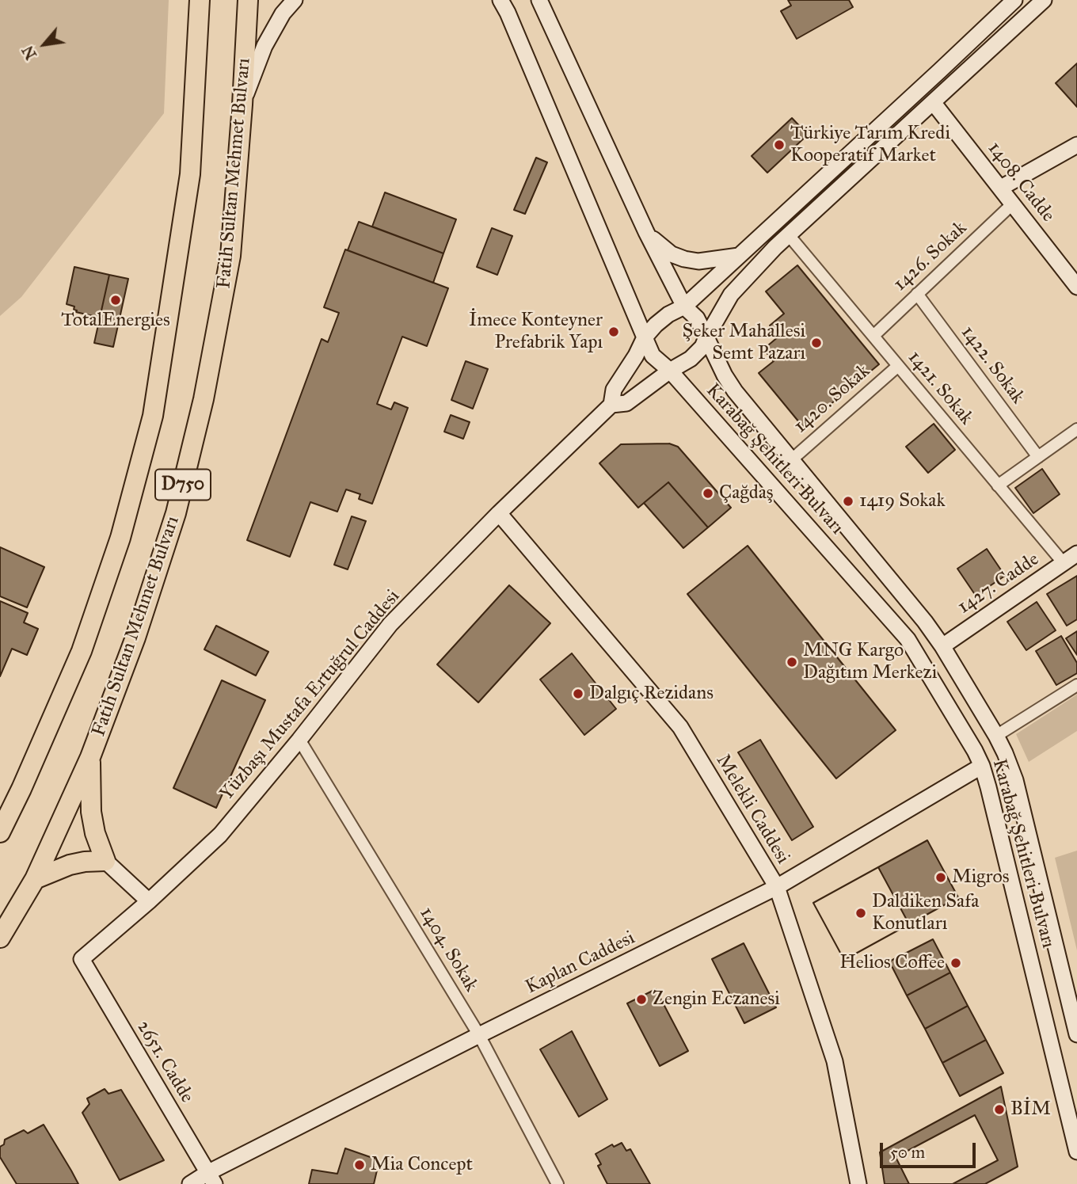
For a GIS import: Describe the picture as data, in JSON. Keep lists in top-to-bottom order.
{
  "streets": {
    "highway": ["Fatih Sultan Mehmet Bulvarı", "D750"],
    "main road": [
      "1408. Cadde",
      "Karabağ Şehitleri Bulvarı",
      "1427. Cadde",
      "Yüzbaşı Mustafa Ertuğrul Caddesi",
      "Melekli Caddesi",
      "Kaplan Caddesi",
      "2651. Cadde"
    ],
    "street": [
      "1426. Sokak",
      "1422. Sokak",
      "1421. Sokak",
      "1420. Sokak",
      "1404. Sokak"
    ]
  },
  "crossings": [
    ["1408. Cadde", "1426. Sokak"],
    ["1426. Sokak", "1422. Sokak"],
    ["1426. Sokak", "1421. Sokak"],
    ["1421. Sokak", "1420. Sokak"],
    ["1421. Sokak", "1427. Cadde"],
    ["1420. Sokak", "Karabağ Şehitleri Bulvarı"],
    ["Karabağ Şehitleri Bulvarı", "1427. Cadde"],
    ["Karabağ Şehitleri Bulvarı", "Yüzbaşı Mustafa Ertuğrul Caddesi"],
    ["Karabağ Şehitleri Bulvarı", "Kaplan Caddesi"],
    ["Yüzbaşı Mustafa Ertuğrul Caddesi", "Melekli Caddesi"],
    ["Yüzbaşı Mustafa Ertuğrul Caddesi", "1404. Sokak"],
    ["Yüzbaşı Mustafa Ertuğrul Caddesi", "2651. Cadde"],
    ["Melekli Caddesi", "Kaplan Caddesi"],
    ["1404. Sokak", "Kaplan Caddesi"],
    ["Kaplan Caddesi", "2651. Cadde"]
  ],
  "places": [
    "Türkiye Tarım Kredi Kooperatif Market",
    "TotalEnergies",
    "İmece Konteyner Prefabrik Yapı",
    "Şeker Mahallesi Semt Pazarı",
    "Çağdaş",
    "1419 Sokak",
    "MNG Kargo Dağıtım Merkezi",
    "Dalgıç Rezidans",
    "Migros",
    "Daldiken Safa Konutları",
    "Helios Coffee",
    "Zengin Eczanesi",
    "BİM",
    "Mia Concept"
  ],
  "scale_bar": "50 m",
  "north": "bottom left"
}
